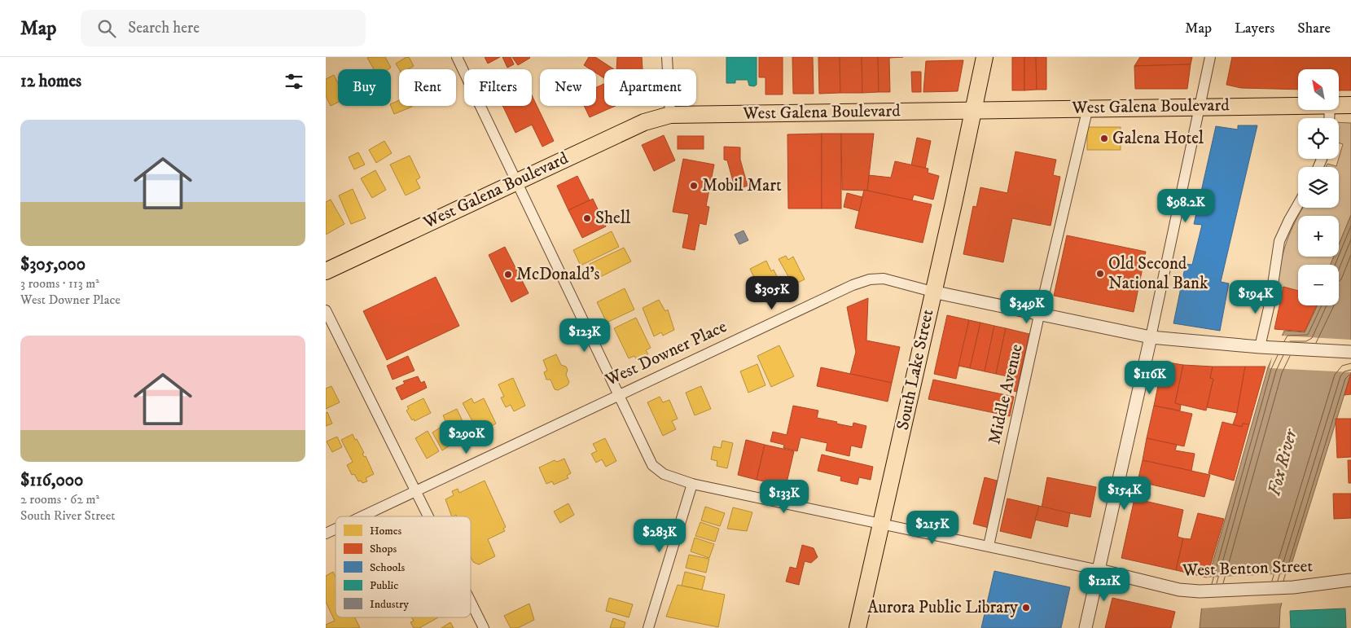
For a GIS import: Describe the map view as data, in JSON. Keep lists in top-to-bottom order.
{
  "streets": {
    "main road": ["West Galena Boulevard", "South Lake Street"],
    "street": ["West Downer Place", "Middle Avenue", "West Benton Street"]
  },
  "crossings": [
    ["West Galena Boulevard", "South Lake Street"],
    ["West Galena Boulevard", "Middle Avenue"],
    ["West Galena Boulevard", "West Benton Street"],
    ["West Downer Place", "South Lake Street"],
    ["West Downer Place", "Middle Avenue"],
    ["West Downer Place", "West Benton Street"],
    ["South Lake Street", "West Benton Street"],
    ["Middle Avenue", "West Benton Street"]
  ],
  "water": ["Fox River"],
  "places": [
    "Galena Hotel",
    "Mobil Mart",
    "Shell",
    "Old Second National Bank",
    "McDonald's",
    "Aurora Public Library"
  ],
  "legend": [
    "Homes",
    "Shops",
    "Schools",
    "Public",
    "Industry"
  ],
  "north": "top left",
  "page": {
    "header": "Map",
    "search": "Search here",
    "nav": ["Map", "Layers", "Share"],
    "heading": "12 homes",
    "map_buttons": ["+", "−"],
    "chip": [
      "Buy",
      "Rent",
      "Filters",
      "New",
      "Apartment"
    ],
    "list": [
      {
        "name": "$305,000",
        "note": "3 rooms · 113 m² · West Downer Place"
      },
      {
        "name": "$116,000",
        "note": "2 rooms · 62 m² · South River Street"
      }
    ],
    "price": [
      "$98.2K",
      "$305K",
      "$194K",
      "$349K",
      "$123K",
      "$116K",
      "$290K",
      "$154K",
      "$133K",
      "$215K",
      "$283K",
      "$121K"
    ]
  }
}
